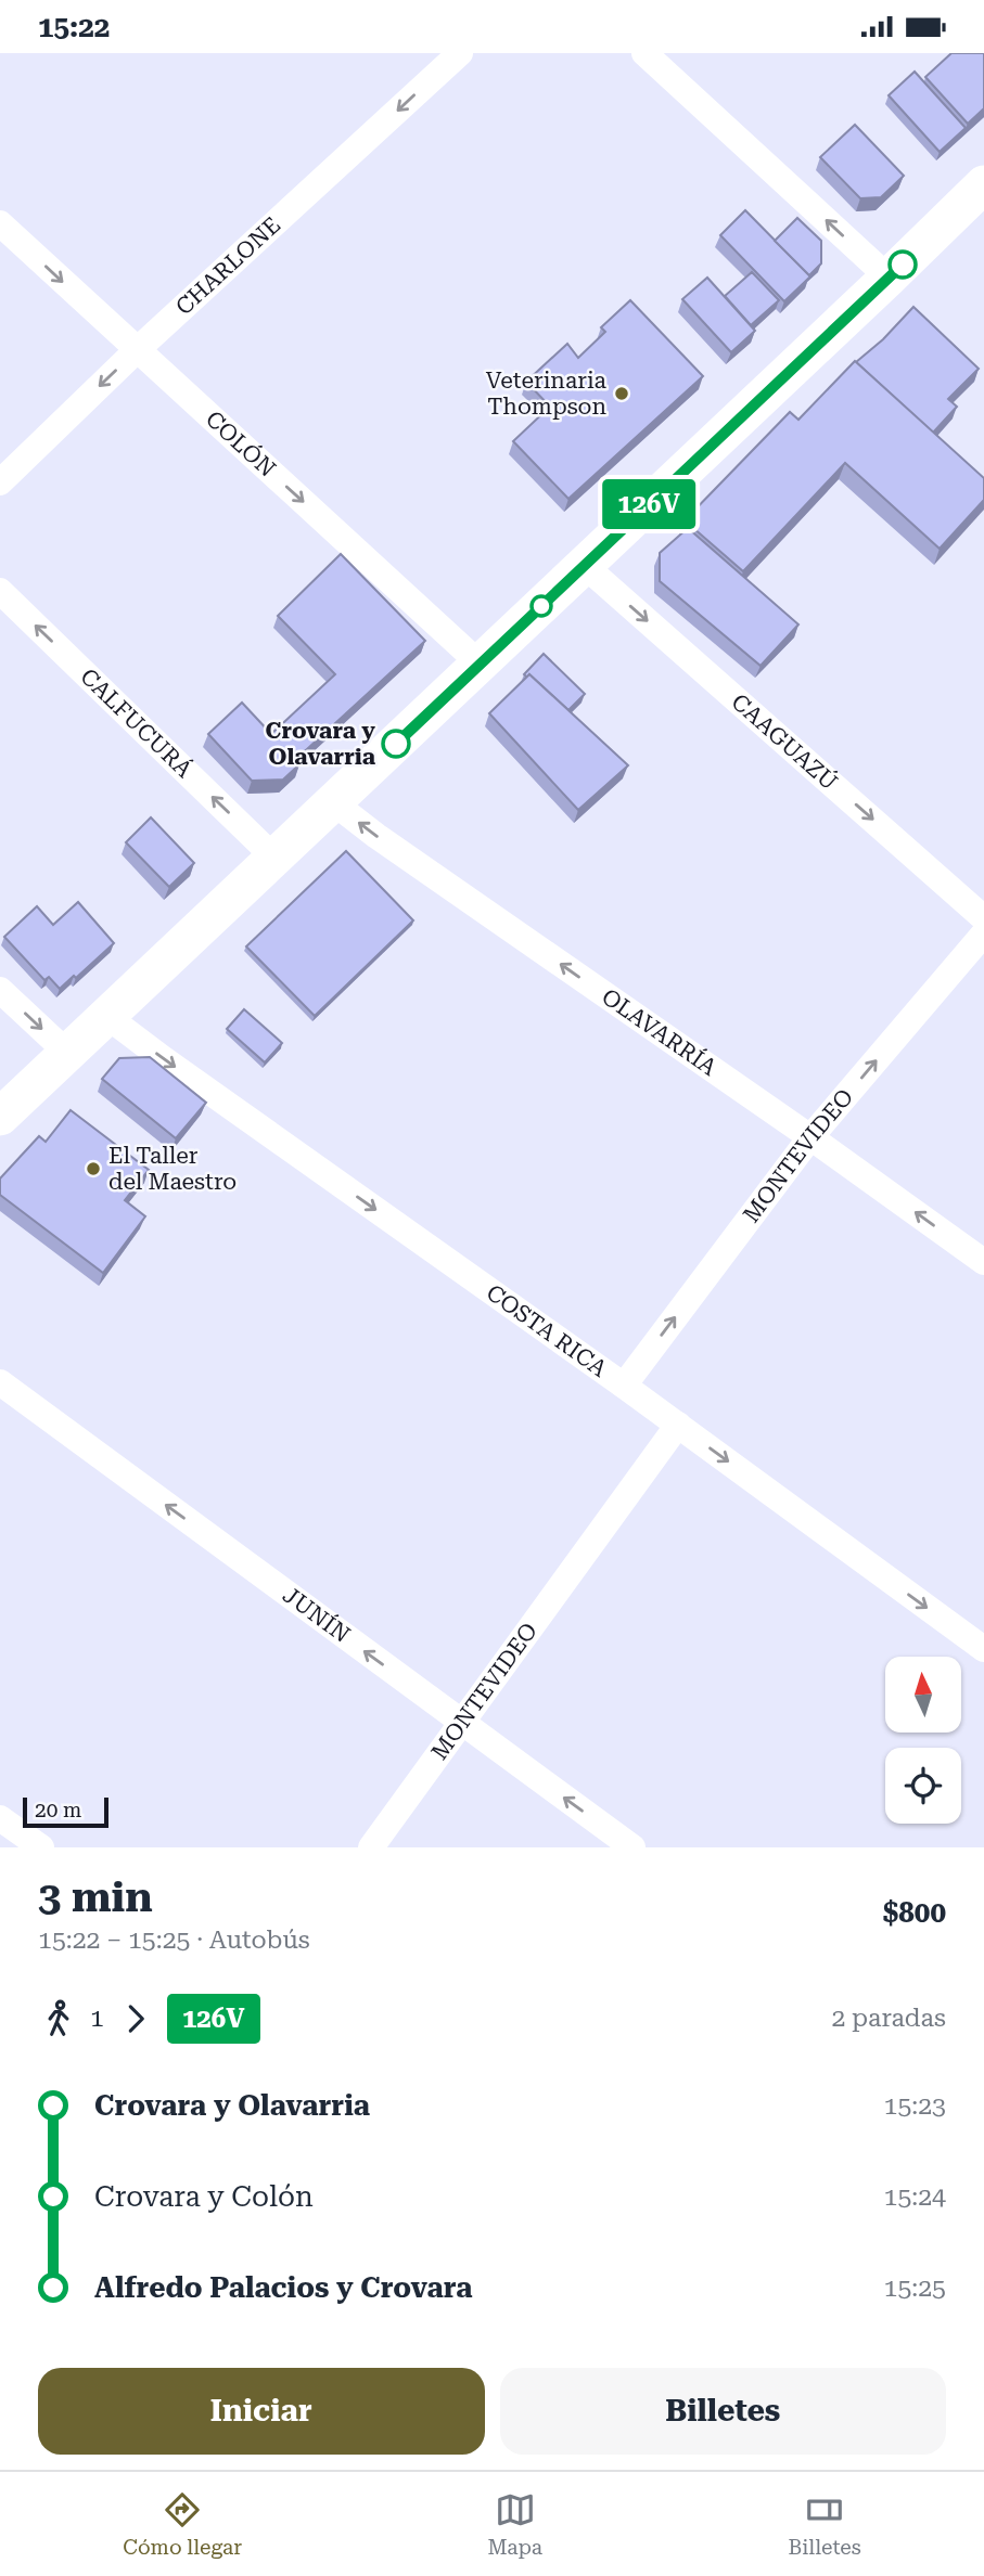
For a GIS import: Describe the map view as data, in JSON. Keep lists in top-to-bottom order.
{
  "streets": {
    "street": [
      "CHARLONE",
      "COLÓN",
      "CALFUCURÁ",
      "CAAGUAZÚ",
      "OLAVARRÍA",
      "MONTEVIDEO",
      "COSTA RICA",
      "JUNÍN"
    ]
  },
  "crossings": [
    ["CHARLONE", "COLÓN"],
    ["OLAVARRÍA", "MONTEVIDEO"],
    ["MONTEVIDEO", "COSTA RICA"],
    ["MONTEVIDEO", "JUNÍN"]
  ],
  "one_way": [
    "CHARLONE",
    "COLÓN",
    "CALFUCURÁ",
    "CAAGUAZÚ",
    "OLAVARRÍA",
    "MONTEVIDEO",
    "COSTA RICA",
    "JUNÍN"
  ],
  "places": ["Veterinaria Thompson", "Crovara y Olavarria", "El Taller del Maestro"],
  "lines": ["bus line 126V"],
  "scale_bar": "20 m",
  "north": "top",
  "page": {
    "status": "15:22",
    "on_map": "126V",
    "scale": "20 m",
    "heading": ["3 min", "15:22 – 15:25 · Autobús", "$800"],
    "legs": ["1", "126V", "2 paradas"],
    "list": [
      {
        "name": "Crovara y Olavarria",
        "value": "15:23"
      },
      {
        "name": "Crovara y Colón",
        "value": "15:24"
      },
      {
        "name": "Alfredo Palacios y Crovara",
        "value": "15:25"
      }
    ],
    "buttons": ["Iniciar", "Billetes"],
    "tabs": ["Cómo llegar", "Mapa", "Billetes"]
  }
}
